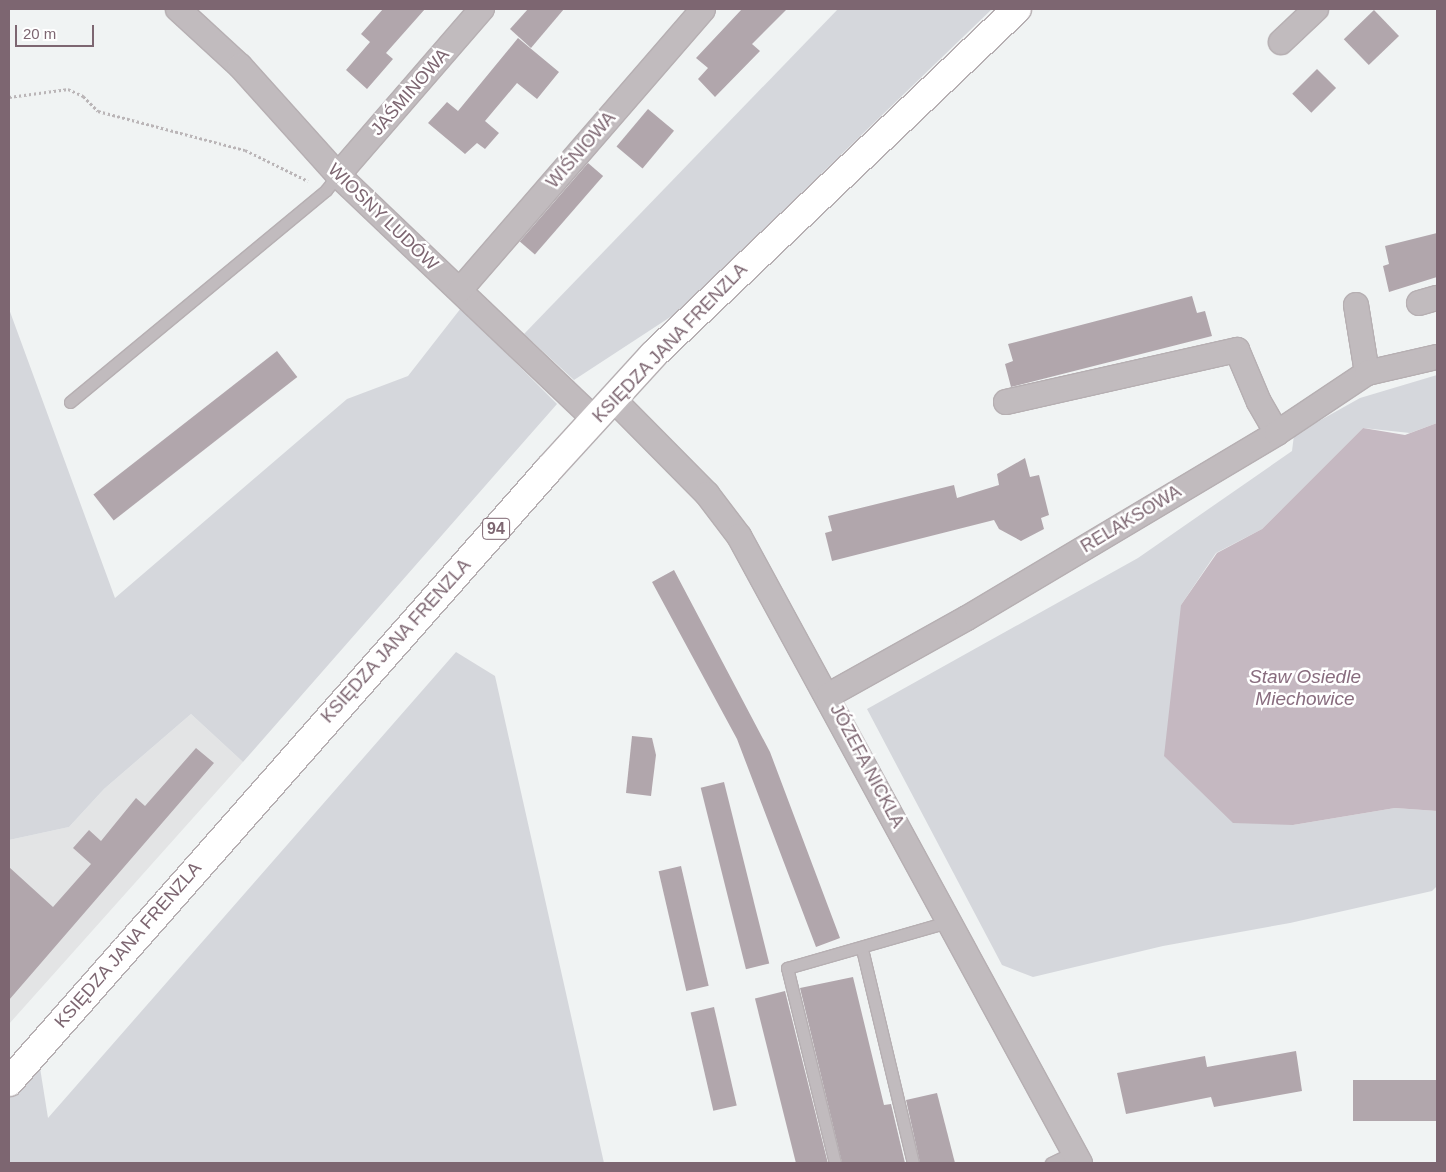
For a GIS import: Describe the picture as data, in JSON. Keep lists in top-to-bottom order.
{
  "streets": {
    "main road": ["KSIĘDZA JANA FRENZLA", "94"],
    "street": [
      "JAŚMINOWA",
      "WIŚNIOWA",
      "WIOSNY LUDÓW",
      "RELAKSOWA",
      "JÓZEFA NICKLA"
    ]
  },
  "crossings": [
    ["JAŚMINOWA", "WIOSNY LUDÓW"],
    ["WIŚNIOWA", "WIOSNY LUDÓW"],
    ["WIOSNY LUDÓW", "KSIĘDZA JANA FRENZLA"],
    ["KSIĘDZA JANA FRENZLA", "JÓZEFA NICKLA"],
    ["RELAKSOWA", "JÓZEFA NICKLA"]
  ],
  "water": ["Staw Osiedle Miechowice"],
  "scale_bar": "20 m"
}
